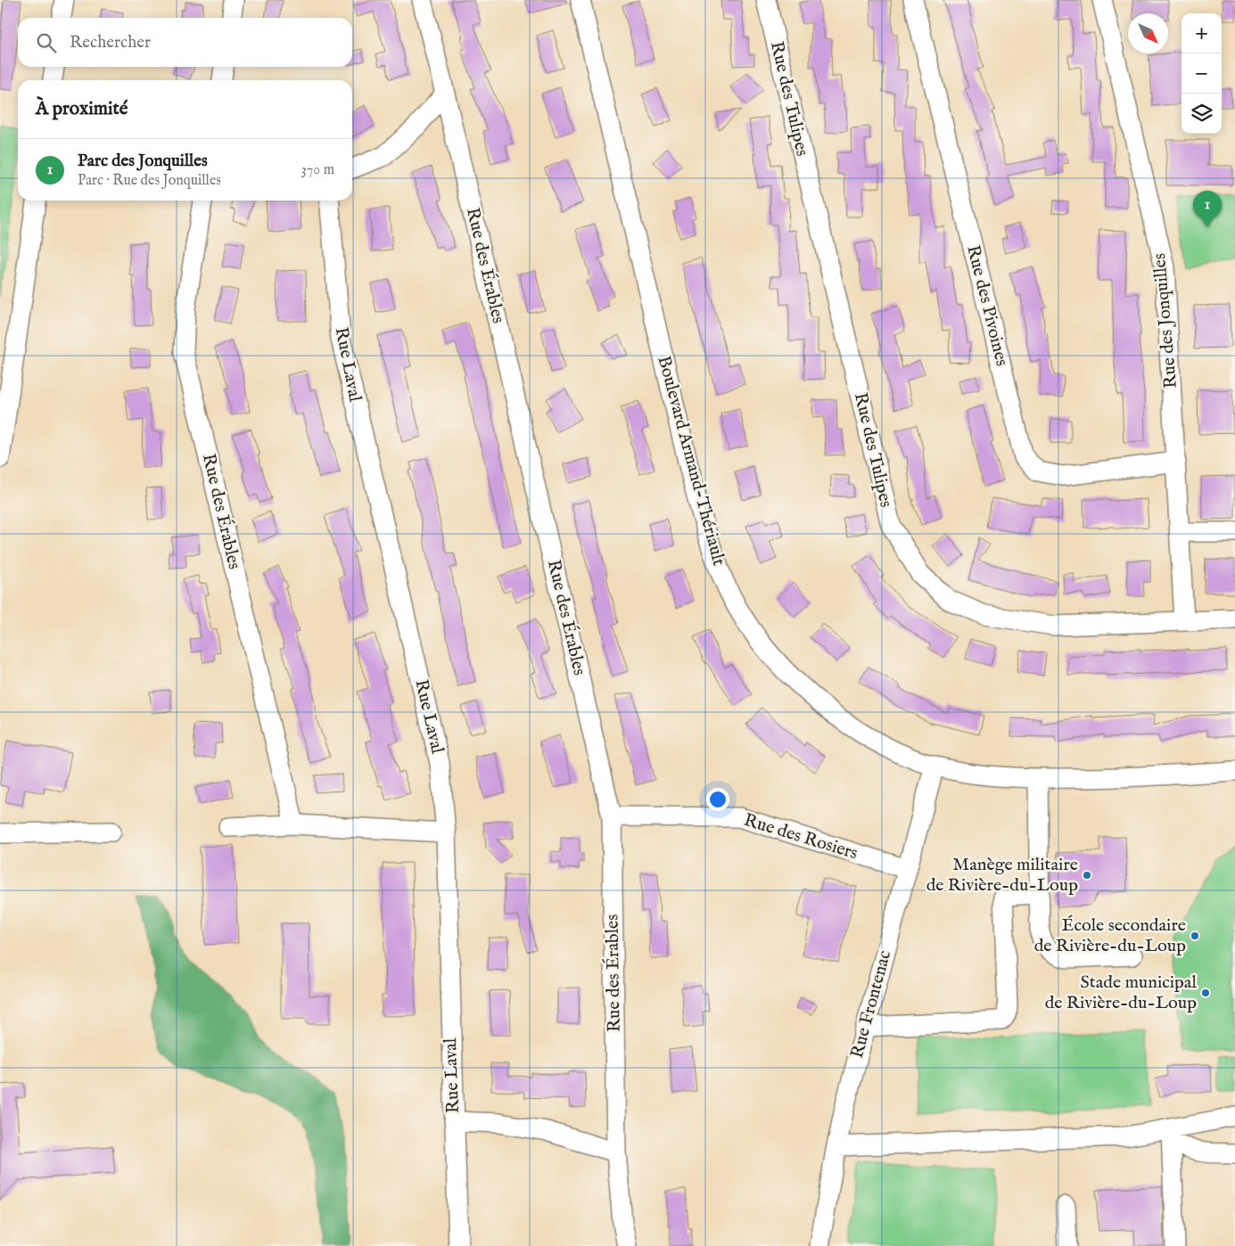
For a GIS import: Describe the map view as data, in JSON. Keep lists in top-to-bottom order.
{
  "streets": {
    "street": [
      "Rue des Tulipes",
      "Rue des Érables",
      "Rue des Pivoines",
      "Rue des Jonquilles",
      "Rue Laval",
      "Boulevard Armand-Thériault",
      "Rue des Rosiers",
      "Rue Frontenac"
    ]
  },
  "crossings": [
    ["Rue des Tulipes", "Rue des Jonquilles"],
    ["Rue des Érables", "Rue des Rosiers"],
    ["Rue des Pivoines", "Rue des Jonquilles"],
    ["Boulevard Armand-Thériault", "Rue Frontenac"],
    ["Rue des Rosiers", "Rue Frontenac"]
  ],
  "places": ["Manège militaire de Rivière-du-Loup", "École secondaire de Rivière-du-Loup", "Stade municipal de Rivière-du-Loup"],
  "north": "bottom right",
  "page": {
    "map_buttons": ["+", "−"],
    "search": "Rechercher",
    "heading": "À proximité",
    "list": [
      {
        "mark": "1",
        "name": "Parc des Jonquilles",
        "note": "Parc · Rue des Jonquilles",
        "value": "370 m"
      }
    ],
    "pins": "1"
  }
}
